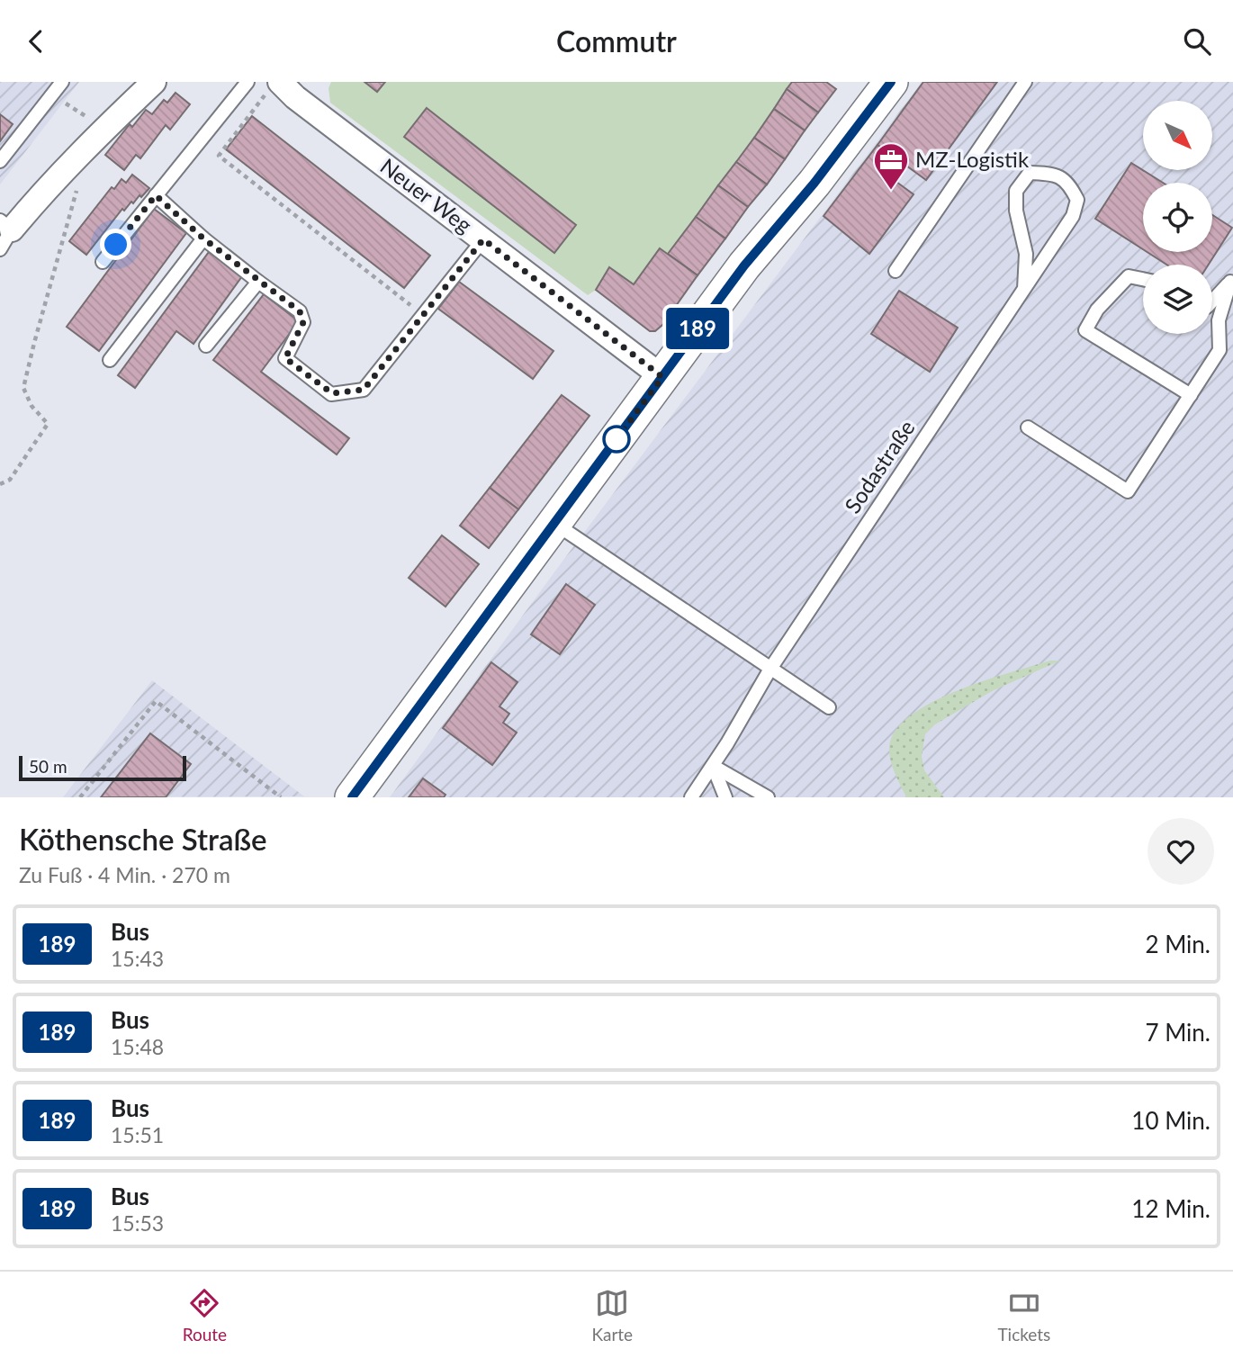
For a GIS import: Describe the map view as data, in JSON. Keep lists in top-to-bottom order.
{
  "streets": {
    "street": ["Neuer Weg"],
    "lane": ["Sodastraße"]
  },
  "places": {
    "office": ["MZ-Logistik"]
  },
  "lines": ["bus line 189"],
  "scale_bar": "50 m",
  "north": "bottom right",
  "page": {
    "header": "Commutr",
    "on_map": "189",
    "scale": "50 m",
    "heading": ["Köthensche Straße", "Zu Fuß · 4 Min. · 270 m"],
    "list": [
      {
        "mark": "189",
        "name": "Bus",
        "note": "15:43",
        "value": "2 Min."
      },
      {
        "mark": "189",
        "name": "Bus",
        "note": "15:48",
        "value": "7 Min."
      },
      {
        "mark": "189",
        "name": "Bus",
        "note": "15:51",
        "value": "10 Min."
      },
      {
        "mark": "189",
        "name": "Bus",
        "note": "15:53",
        "value": "12 Min."
      }
    ],
    "tabs": ["Route", "Karte", "Tickets"]
  }
}
